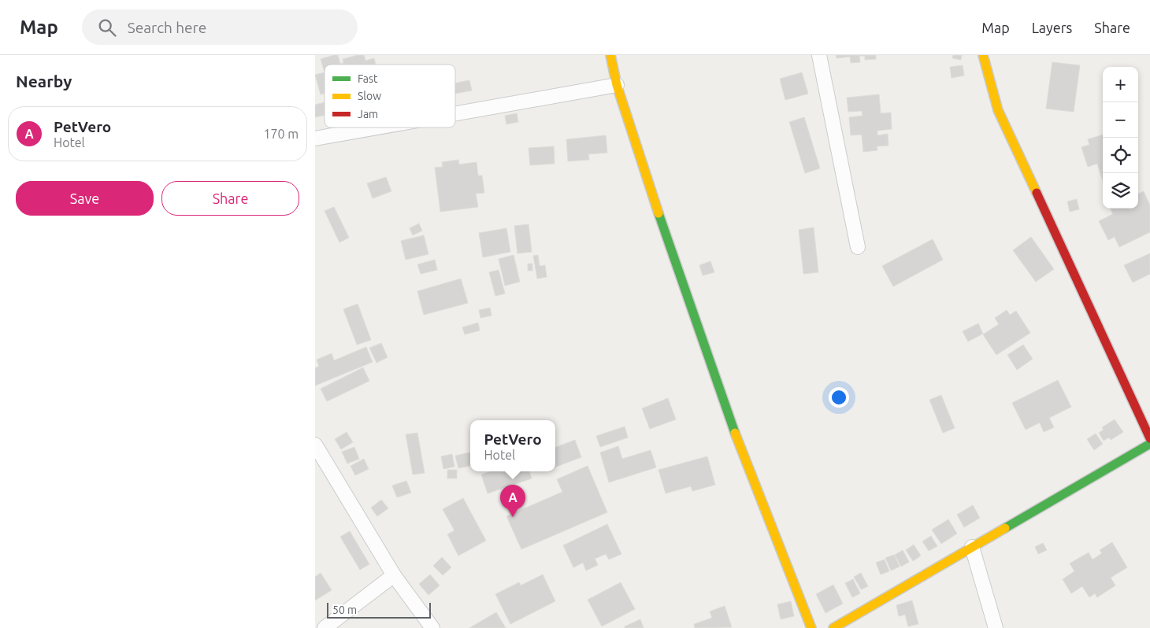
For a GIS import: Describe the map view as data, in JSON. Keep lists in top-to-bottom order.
{
  "legend": ["Fast", "Slow", "Jam"],
  "scale_bar": "50 m",
  "page": {
    "header": "Map",
    "search": "Search here",
    "nav": ["Map", "Layers", "Share"],
    "heading": "Nearby",
    "map_buttons": ["+", "−"],
    "list": [
      {
        "mark": "A",
        "name": "PetVero",
        "note": "Hotel",
        "value": "170 m"
      }
    ],
    "buttons": ["Save", "Share"],
    "popup": ["PetVero", "Hotel"],
    "pins": "A",
    "scale": "50 m"
  }
}
